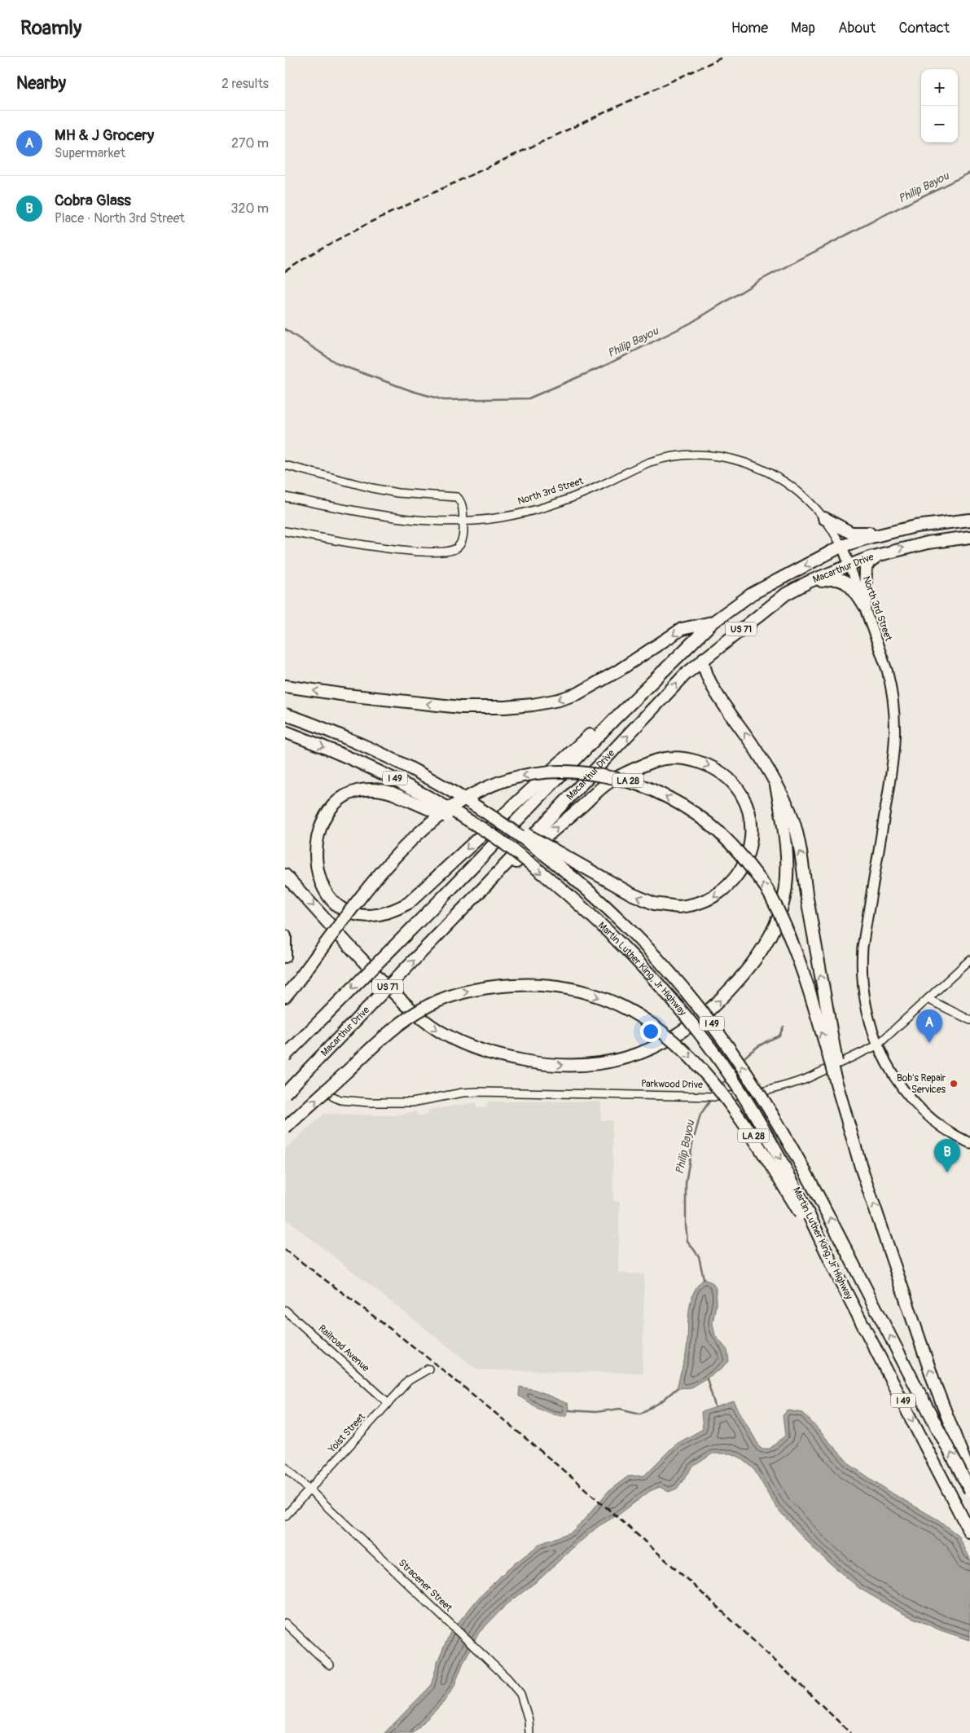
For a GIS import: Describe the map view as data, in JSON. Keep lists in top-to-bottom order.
{
  "streets": {
    "highway": [
      "Macarthur Drive",
      "US 71",
      "I 49",
      "LA 28",
      "Martin Luther King, Jr Highway"
    ],
    "main road": ["North 3rd Street"],
    "street": [
      "Parkwood Drive",
      "Railroad Avenue",
      "Yoist Street",
      "Stracener Street"
    ]
  },
  "crossings": [
    ["North 3rd Street", "Macarthur Drive"],
    ["North 3rd Street", "Parkwood Drive"],
    ["LA 28", "Martin Luther King, Jr Highway"],
    ["Railroad Avenue", "Yoist Street"],
    ["Yoist Street", "Stracener Street"]
  ],
  "water": ["Philip Bayou"],
  "places": ["Bob's Repair Services"],
  "page": {
    "header": "Roamly",
    "nav": [
      "Home",
      "Map",
      "About",
      "Contact"
    ],
    "heading": ["Nearby", "2 results"],
    "map_buttons": ["+", "−"],
    "list": [
      {
        "mark": "A",
        "name": "MH & J Grocery",
        "note": "Supermarket",
        "value": "270 m"
      },
      {
        "mark": "B",
        "name": "Cobra Glass",
        "note": "Place · North 3rd Street",
        "value": "320 m"
      }
    ],
    "pins": ["A", "B"]
  }
}
